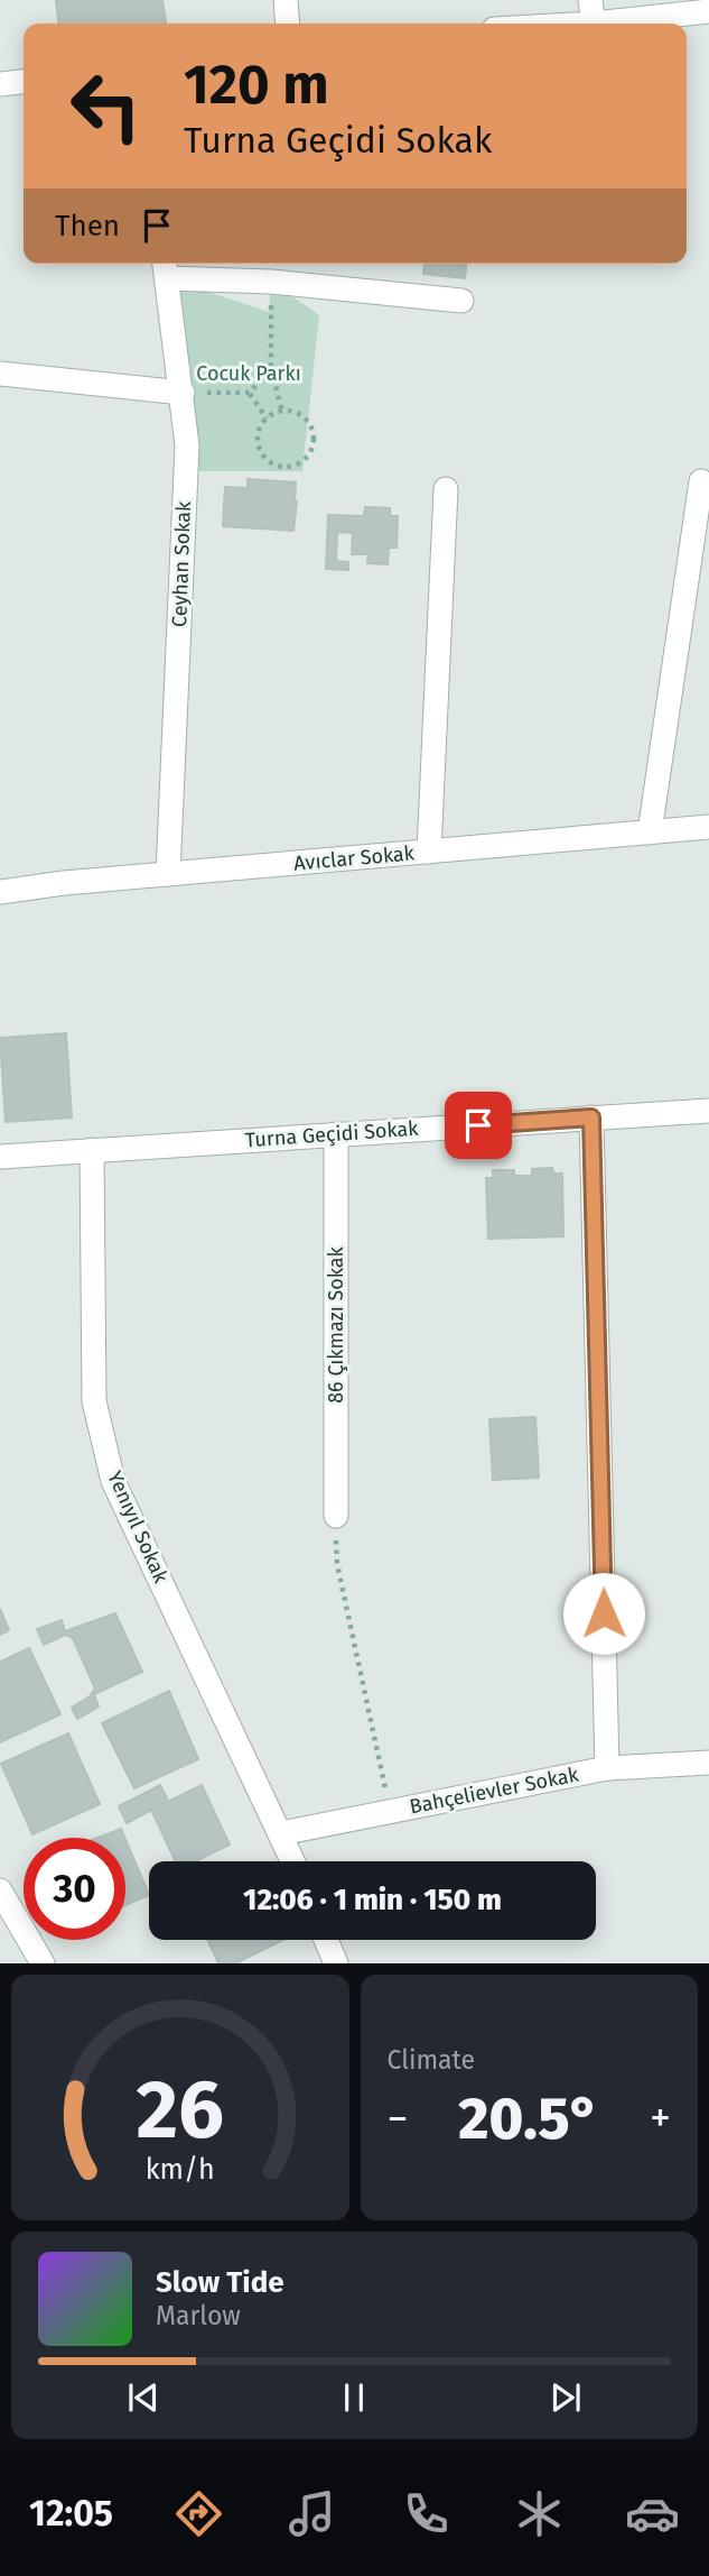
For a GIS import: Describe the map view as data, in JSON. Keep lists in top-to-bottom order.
{
  "streets": {
    "street": [
      "Ceyhan Sokak",
      "Avıclar Sokak",
      "Turna Geçidi Sokak",
      "86 Çıkmazı Sokak",
      "Yenıyıl Sokak",
      "Bahçelievler Sokak"
    ]
  },
  "crossings": [
    ["Ceyhan Sokak", "Avıclar Sokak"],
    ["Turna Geçidi Sokak", "86 Çıkmazı Sokak"],
    ["Turna Geçidi Sokak", "Yenıyıl Sokak"],
    ["Yenıyıl Sokak", "Bahçelievler Sokak"]
  ],
  "parks": ["Cocuk Parkı"],
  "page": {
    "turn": ["120 m", "Turna Geçidi Sokak"],
    "then": "Then",
    "limit": "30",
    "trip": "12:06 · 1 min · 150 m",
    "tile": "Climate",
    "heat": ["−", "20.5°", "+"],
    "song": ["Slow Tide", "Marlow"],
    "tabs": "12:05",
    "gauge": ["26", "km/h"]
  }
}
